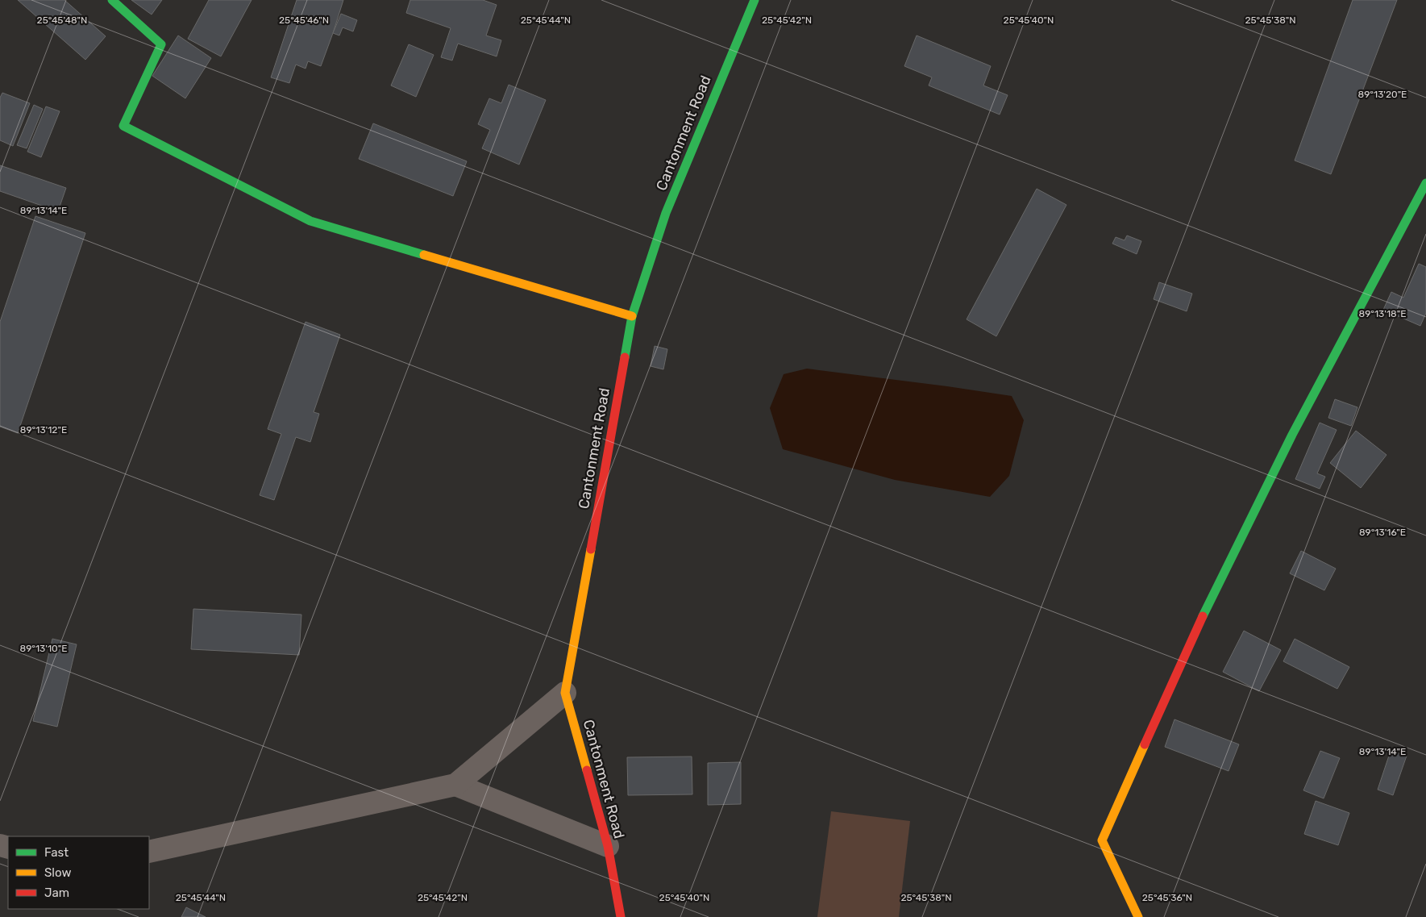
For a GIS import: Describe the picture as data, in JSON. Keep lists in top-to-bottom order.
{
  "streets": {
    "street": ["Cantonment Road"]
  },
  "legend": ["Fast", "Slow", "Jam"],
  "coordinates": [
    "25°45'48\"N",
    "25°45'46\"N",
    "25°45'44\"N",
    "25°45'42\"N",
    "25°45'40\"N",
    "25°45'38\"N",
    "89°13'20\"E",
    "89°13'14\"E",
    "89°13'18\"E",
    "89°13'12\"E",
    "89°13'16\"E",
    "89°13'10\"E",
    "25°45'36\"N"
  ]
}
